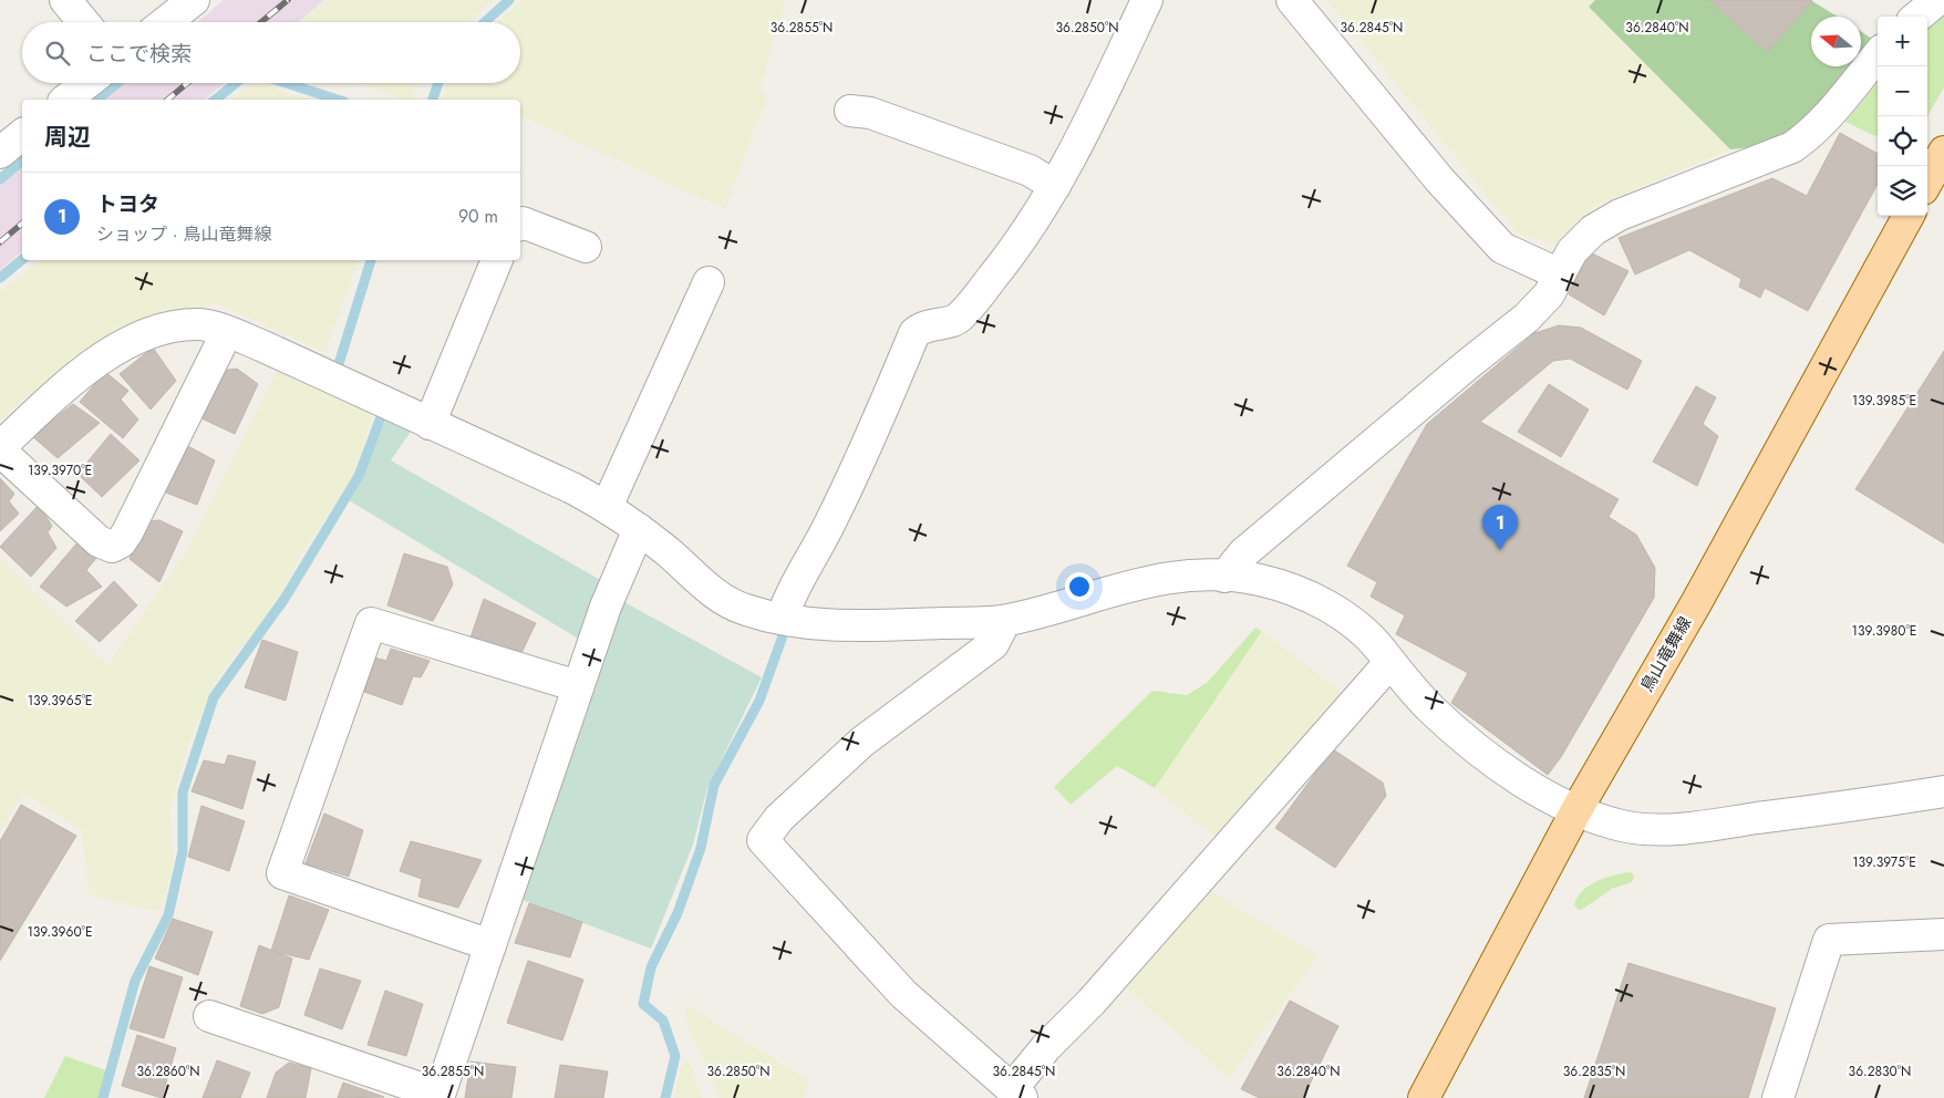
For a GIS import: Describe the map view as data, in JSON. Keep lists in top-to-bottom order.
{
  "streets": {
    "main road": ["鳥山竜舞線"]
  },
  "north": "left",
  "page": {
    "map_buttons": ["+", "−"],
    "search": "ここで検索",
    "heading": "周辺",
    "list": [
      {
        "mark": "1",
        "name": "トヨタ",
        "note": "ショップ · 鳥山竜舞線",
        "value": "90 m"
      }
    ],
    "pins": "1"
  },
  "coordinates": [
    "36.2855°N",
    "36.2850°N",
    "36.2845°N",
    "36.2840°N",
    "139.3985°E",
    "139.3970°E",
    "139.3980°E",
    "139.3965°E",
    "139.3975°E",
    "139.3960°E",
    "36.2860°N",
    "36.2835°N",
    "36.2830°N"
  ]
}
